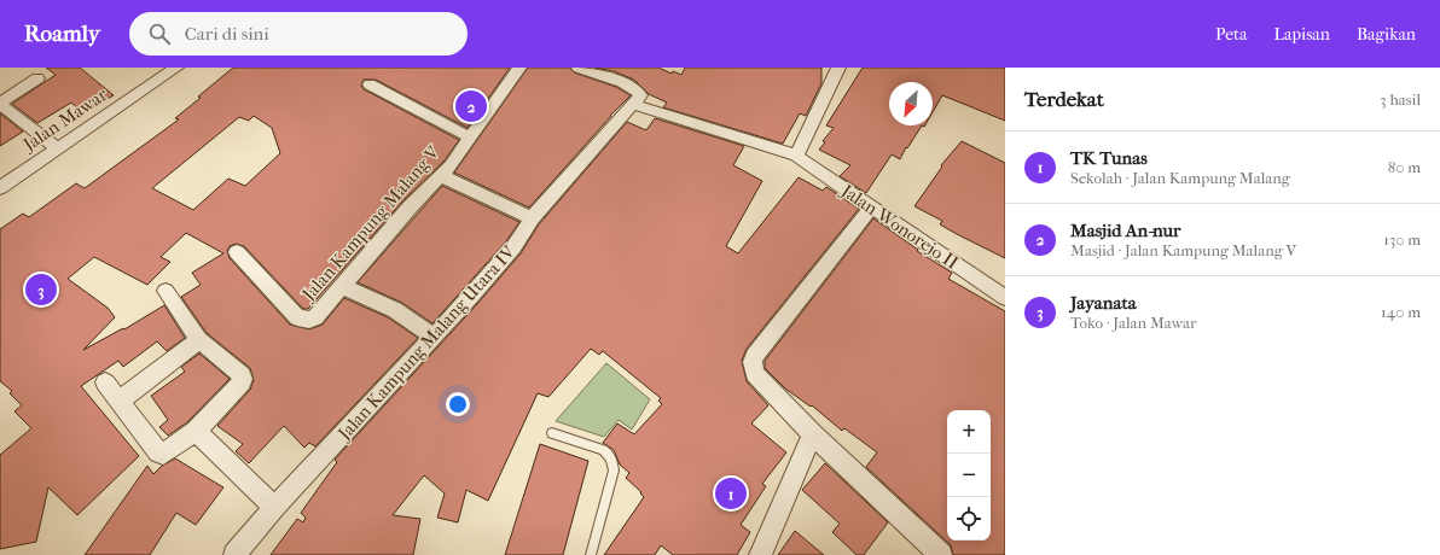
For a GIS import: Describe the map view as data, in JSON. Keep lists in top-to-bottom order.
{
  "streets": {
    "street": [
      "Jalan Mawar",
      "Jalan Kampung Malang V",
      "Jalan Wonorejo II",
      "Jalan Kampung Malang Utara IV"
    ]
  },
  "crossings": [
    ["Jalan Wonorejo II", "Jalan Kampung Malang Utara IV"]
  ],
  "north": "bottom left",
  "page": {
    "header": "Roamly",
    "search": "Cari di sini",
    "nav": ["Peta", "Lapisan", "Bagikan"],
    "heading": ["Terdekat", "3 hasil"],
    "pins": ["2", "3", "1"],
    "list": [
      {
        "mark": "1",
        "name": "TK Tunas",
        "note": "Sekolah · Jalan Kampung Malang",
        "value": "80 m"
      },
      {
        "mark": "2",
        "name": "Masjid An-nur",
        "note": "Masjid · Jalan Kampung Malang V",
        "value": "130 m"
      },
      {
        "mark": "3",
        "name": "Jayanata",
        "note": "Toko · Jalan Mawar",
        "value": "140 m"
      }
    ],
    "map_buttons": ["+", "−"]
  }
}
